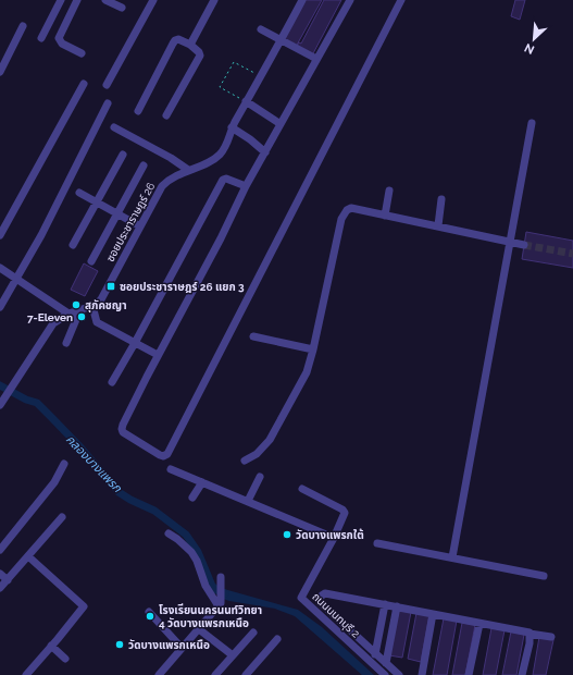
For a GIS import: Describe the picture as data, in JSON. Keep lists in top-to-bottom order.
{
  "streets": {
    "street": ["ซอยประชาราษฎร์ 26", "ถนนนนทบุรี 2"]
  },
  "water": ["คลองบางแพรก"],
  "places": {
    "transit": ["ซอยประชาราษฎร์ 26 แยก 3"],
    "other": [
      "สุภัคชญา",
      "7-Eleven",
      "วัดบางแพรกใต้",
      "โรงเรียนนครนนท์วิทยา 4 วัดบางแพรกเหนือ",
      "วัดบางแพรกเหนือ"
    ]
  },
  "north": "bottom left"
}
